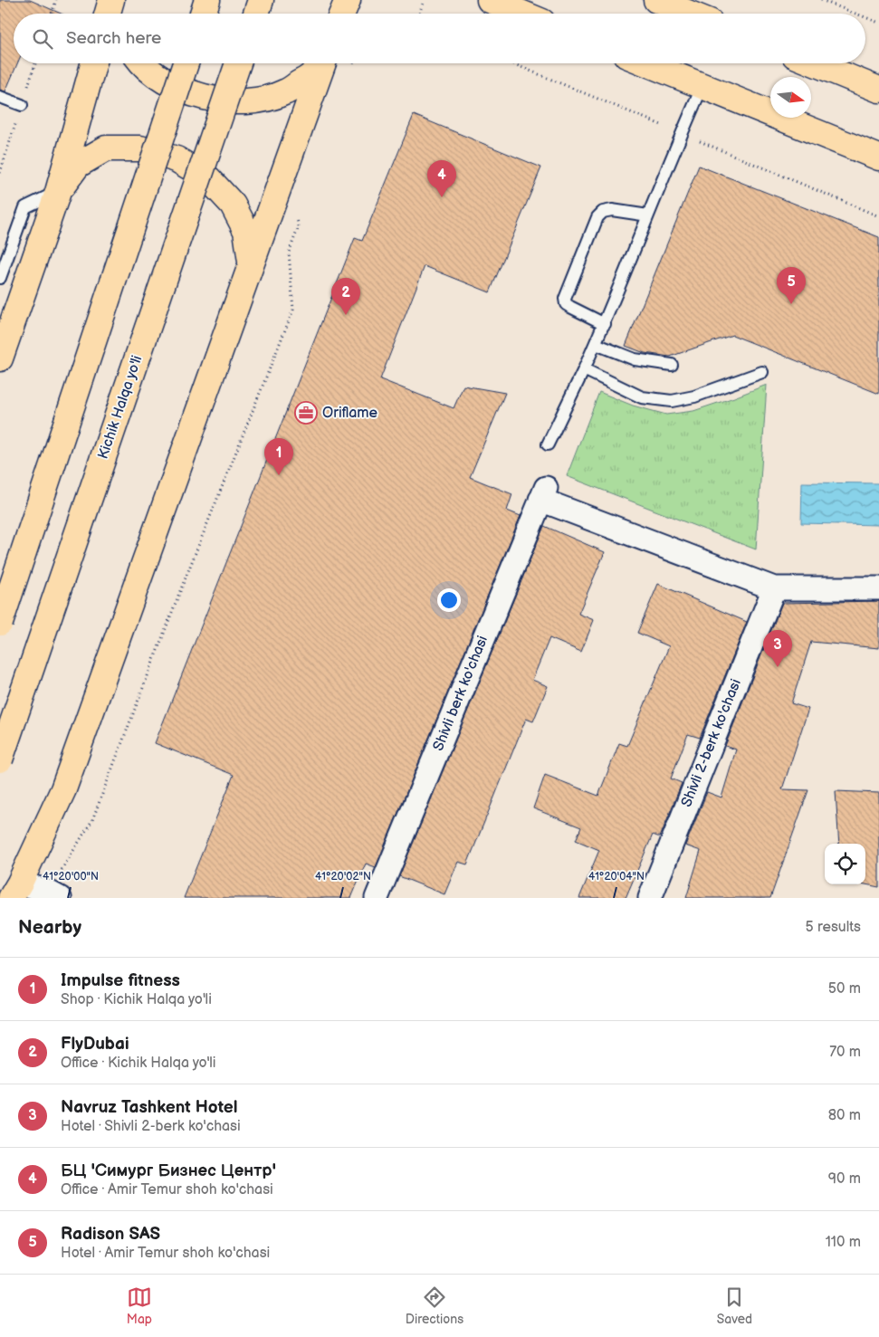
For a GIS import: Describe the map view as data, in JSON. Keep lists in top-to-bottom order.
{
  "streets": {
    "main road": ["Kichik Halqa yo'li"],
    "street": ["Shivli berk ko'chasi", "Shivli 2-berk ko'chasi"]
  },
  "crossings": [
    ["Shivli berk ko'chasi", "Shivli 2-berk ko'chasi"]
  ],
  "places": {
    "office": ["Oriflame"]
  },
  "north": "right",
  "page": {
    "search": "Search here",
    "pins": [
      "4",
      "5",
      "2",
      "1",
      "3"
    ],
    "heading": ["Nearby", "5 results"],
    "list": [
      {
        "mark": "1",
        "name": "Impulse fitness",
        "note": "Shop · Kichik Halqa yo'li",
        "value": "50 m"
      },
      {
        "mark": "2",
        "name": "FlyDubai",
        "note": "Office · Kichik Halqa yo'li",
        "value": "70 m"
      },
      {
        "mark": "3",
        "name": "Navruz Tashkent Hotel",
        "note": "Hotel · Shivli 2-berk ko'chasi",
        "value": "80 m"
      },
      {
        "mark": "4",
        "name": "БЦ 'Симург Бизнес Центр'",
        "note": "Office · Amir Temur shoh ko'chasi",
        "value": "90 m"
      },
      {
        "mark": "5",
        "name": "Radison SAS",
        "note": "Hotel · Amir Temur shoh ko'chasi",
        "value": "110 m"
      }
    ],
    "nav": ["Map", "Directions", "Saved"]
  },
  "coordinates": ["41°20'00\"N", "41°20'02\"N", "41°20'04\"N"]
}
